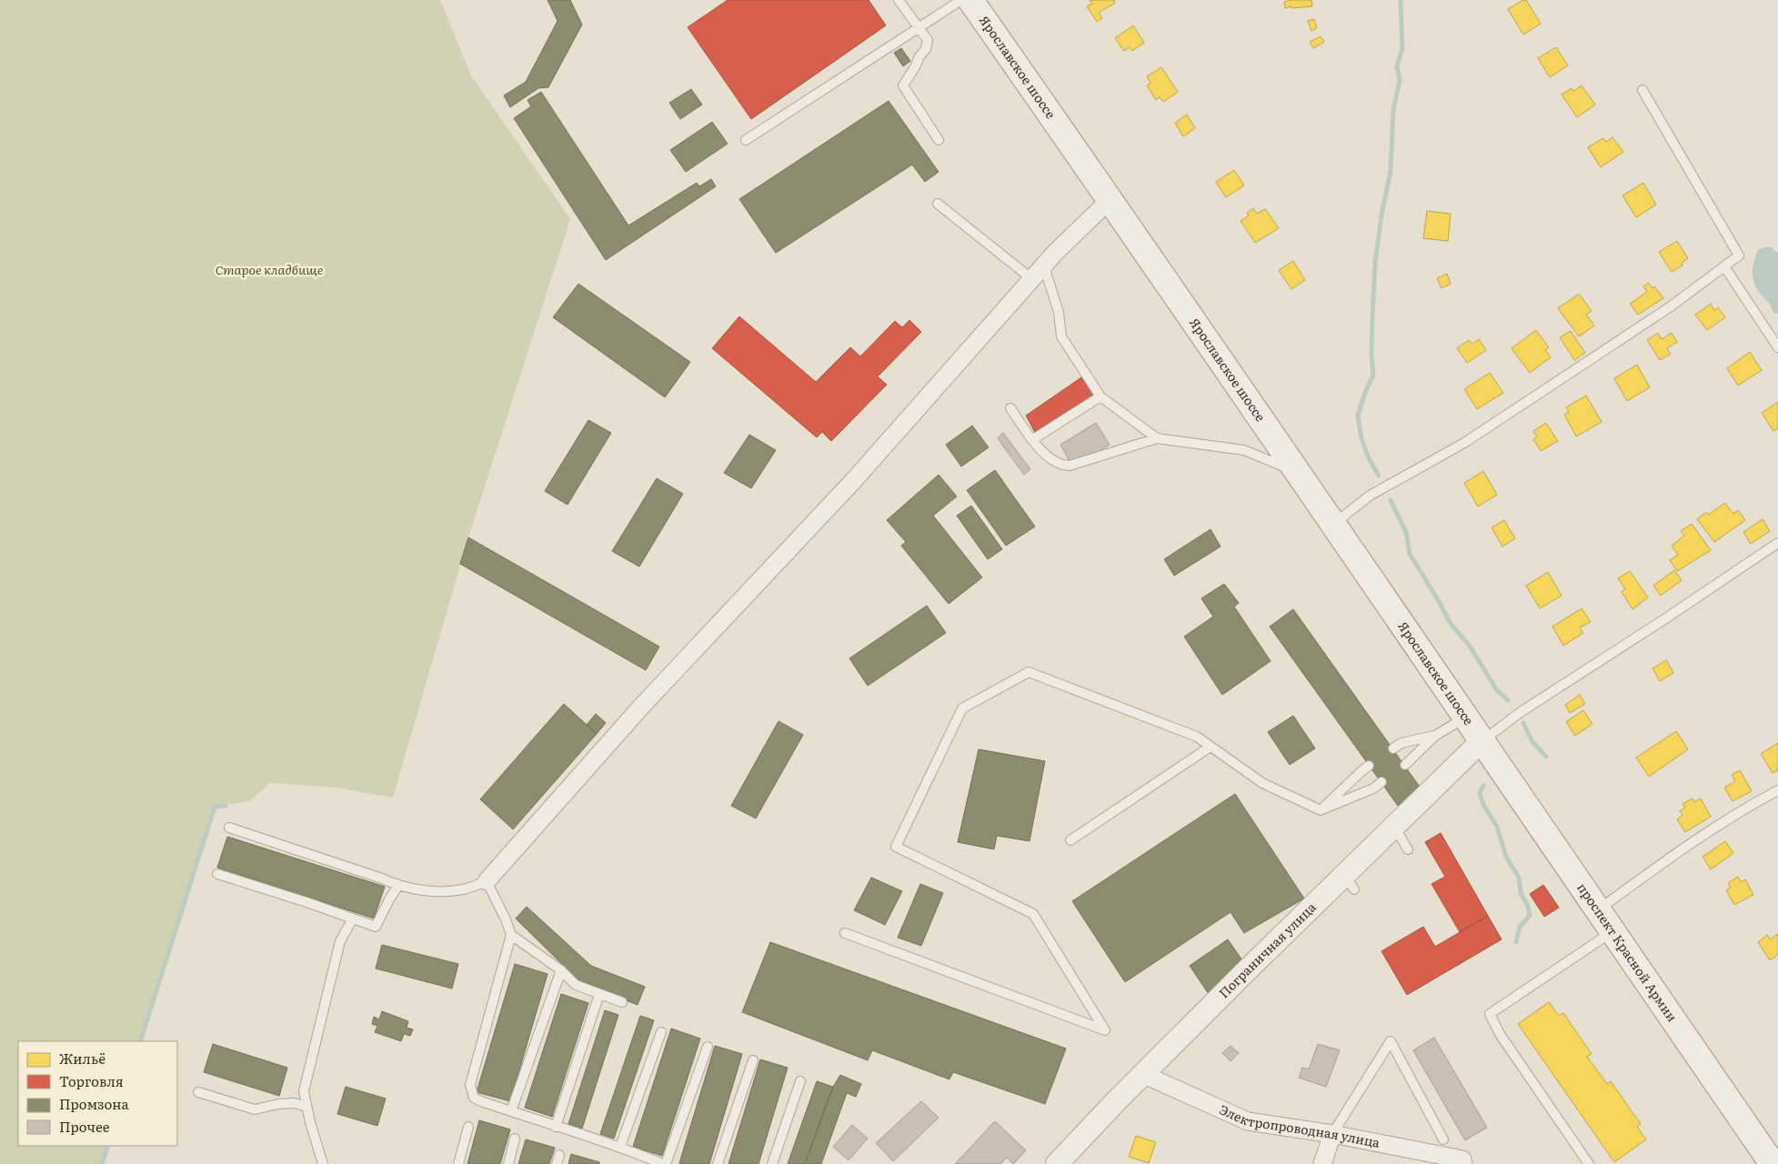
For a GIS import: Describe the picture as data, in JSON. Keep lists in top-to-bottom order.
{
  "streets": {
    "main road": ["Ярославское шоссе", "проспект Красной Армии"],
    "street": ["Пограничная улица", "Электропроводная улица"]
  },
  "crossings": [
    ["Ярославское шоссе", "Пограничная улица"],
    ["Ярославское шоссе", "проспект Красной Армии"],
    ["Пограничная улица", "проспект Красной Армии"],
    ["Пограничная улица", "Электропроводная улица"]
  ],
  "parks": ["Старое кладбище"],
  "legend": [
    "Жильё",
    "Торговля",
    "Промзона",
    "Прочее"
  ]
}
